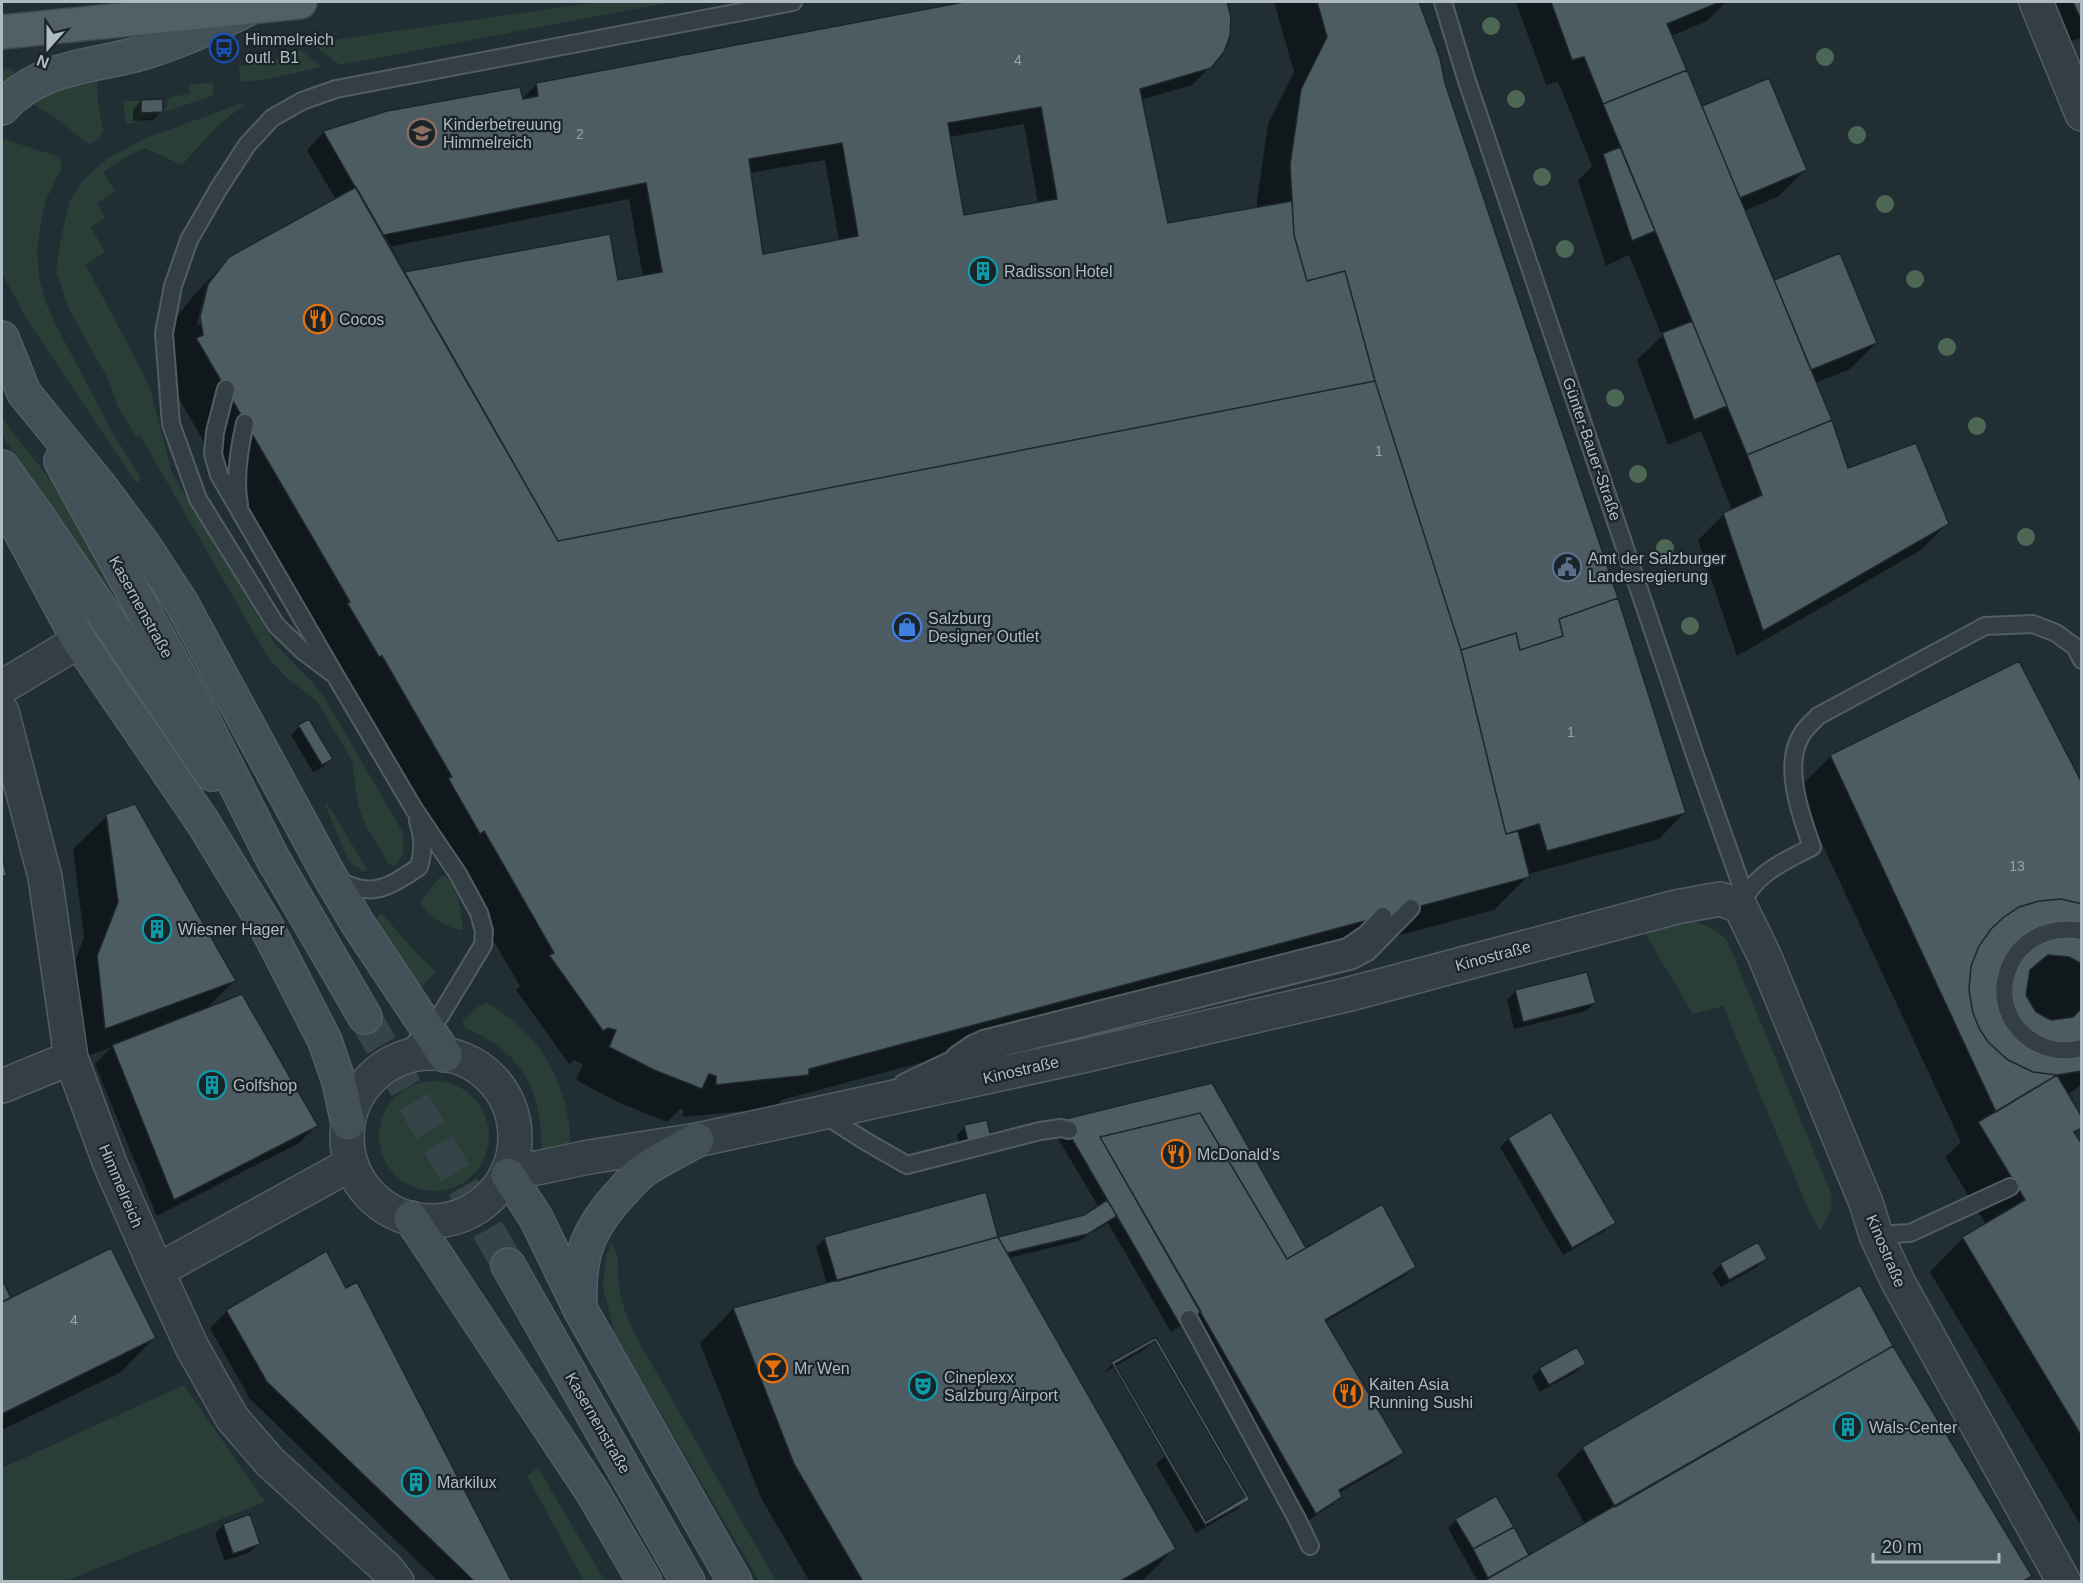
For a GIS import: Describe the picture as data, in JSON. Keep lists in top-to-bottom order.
{
  "streets": {
    "main road": ["Kasernenstraße"],
    "street": ["Kinostraße", "Himmelreich"],
    "lane": ["Günter-Bauer-Straße"]
  },
  "crossings": [
    ["Günter-Bauer-Straße", "Kinostraße"]
  ],
  "places": {
    "bus stop": ["Himmelreich outl. B1"],
    "school or university": ["Kinderbetreuung Himmelreich"],
    "building": [
      "Radisson Hotel",
      "Wiesner Hager",
      "Golfshop",
      "Wals-Center",
      "Markilux"
    ],
    "restaurant": ["Cocos", "McDonald's", "Kaiten Asia Running Sushi"],
    "public building": ["Amt der Salzburger Landesregierung"],
    "shop": ["Salzburg Designer Outlet"],
    "bar": ["Mr Wen"],
    "theatre": ["Cineplexx Salzburg Airport"]
  },
  "house_numbers": [
    "4",
    "2",
    "1",
    "1",
    "13",
    "4"
  ],
  "scale_bar": "20 m",
  "north": "bottom"
}
